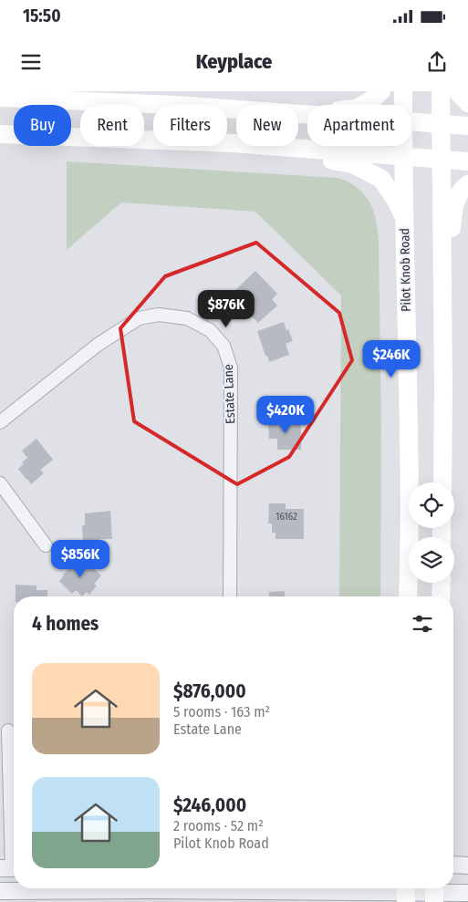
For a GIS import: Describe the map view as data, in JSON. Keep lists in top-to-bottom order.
{
  "streets": {
    "main road": ["Pilot Knob Road"],
    "street": ["Estate Lane"]
  },
  "house_numbers": ["16162"],
  "page": {
    "status": "15:50",
    "header": "Keyplace",
    "chip": [
      "Buy",
      "Rent",
      "Filters",
      "New",
      "Apartment"
    ],
    "price": [
      "$876K",
      "$246K",
      "$420K",
      "$856K"
    ],
    "heading": "4 homes",
    "list": [
      {
        "name": "$876,000",
        "note": "5 rooms · 163 m² · Estate Lane"
      },
      {
        "name": "$246,000",
        "note": "2 rooms · 52 m² · Pilot Knob Road"
      }
    ]
  }
}
